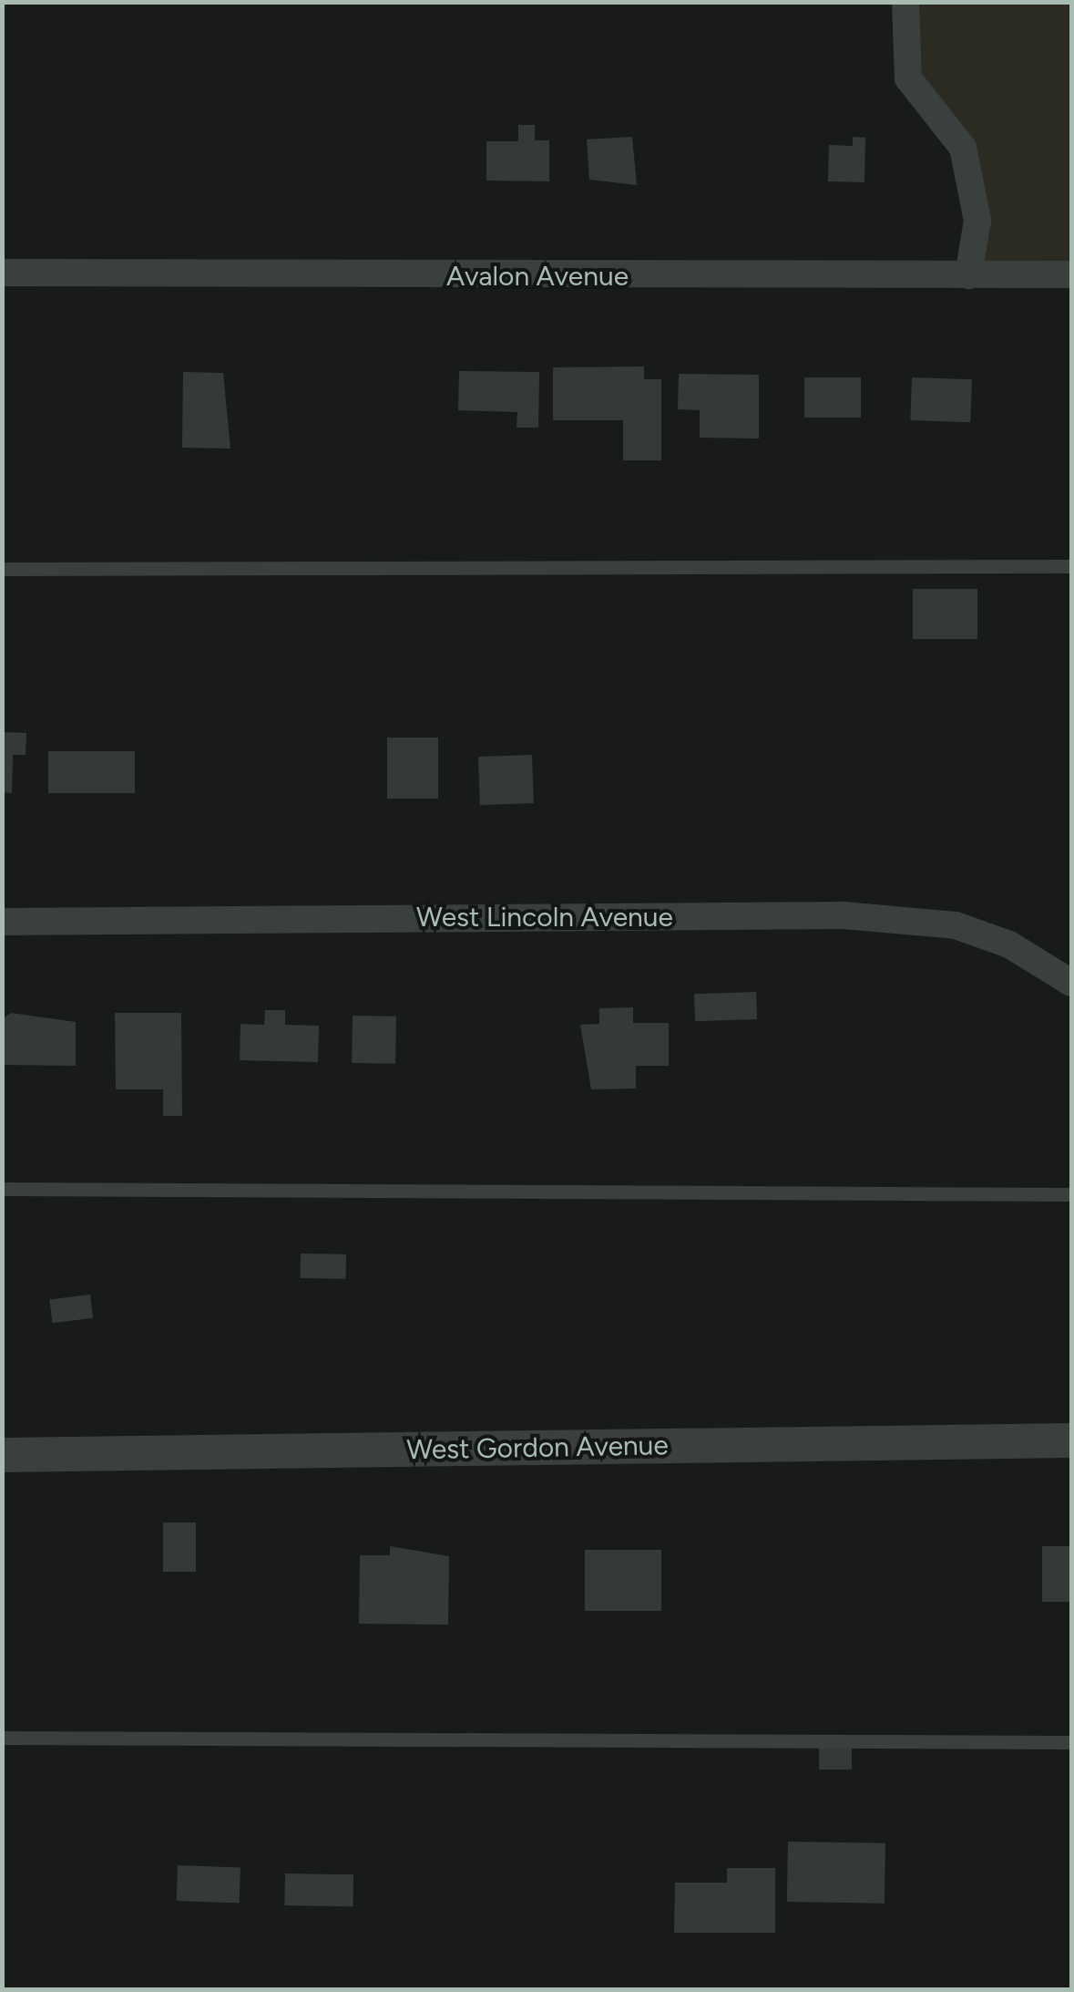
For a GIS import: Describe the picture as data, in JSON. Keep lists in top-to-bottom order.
{
  "streets": {
    "street": ["Avalon Avenue", "West Lincoln Avenue", "West Gordon Avenue"]
  }
}
